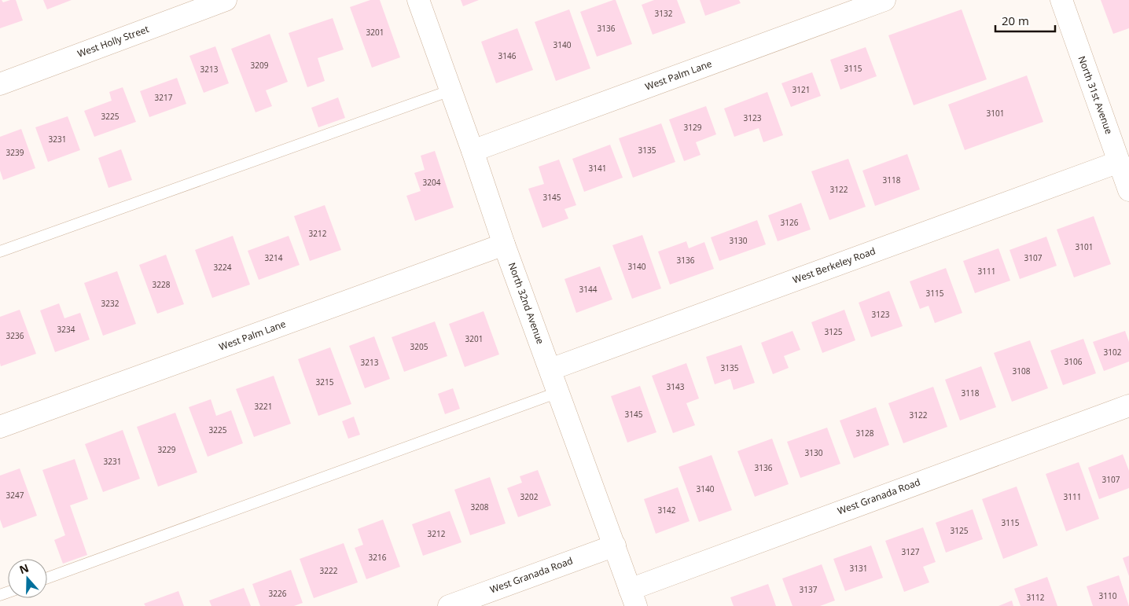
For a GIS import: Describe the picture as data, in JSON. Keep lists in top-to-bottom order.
{
  "streets": {
    "street": [
      "West Holly Street",
      "West Palm Lane",
      "North 31st Avenue",
      "West Berkeley Road",
      "North 32nd Avenue",
      "West Granada Road"
    ]
  },
  "crossings": [
    ["West Palm Lane", "North 32nd Avenue"],
    ["North 31st Avenue", "West Berkeley Road"],
    ["West Berkeley Road", "North 32nd Avenue"],
    ["North 32nd Avenue", "West Granada Road"]
  ],
  "house_numbers": [
    "3132",
    "3136",
    "3201",
    "3140",
    "3146",
    "3209",
    "3115",
    "3213",
    "3121",
    "3217",
    "3101",
    "3225",
    "3123",
    "3129",
    "3231",
    "3135",
    "3239",
    "3141",
    "3118",
    "3204",
    "3122",
    "3145",
    "3126",
    "3212",
    "3130",
    "3101",
    "3214",
    "3107",
    "3136",
    "3140",
    "3224",
    "3111",
    "3228",
    "3144",
    "3115",
    "3232",
    "3123",
    "3234",
    "3125",
    "3236",
    "3201",
    "3205",
    "3102",
    "3106",
    "3213",
    "3135",
    "3108",
    "3215",
    "3143",
    "3118",
    "3221",
    "3145",
    "3122",
    "3225",
    "3128",
    "3229",
    "3130",
    "3231",
    "3136",
    "3107",
    "3140",
    "3247",
    "3202",
    "3111",
    "3208",
    "3142",
    "3115",
    "3125",
    "3212",
    "3127",
    "3216",
    "3131",
    "3222",
    "3137",
    "3226",
    "3110",
    "3112"
  ],
  "scale_bar": "20 m",
  "north": "top"
}
